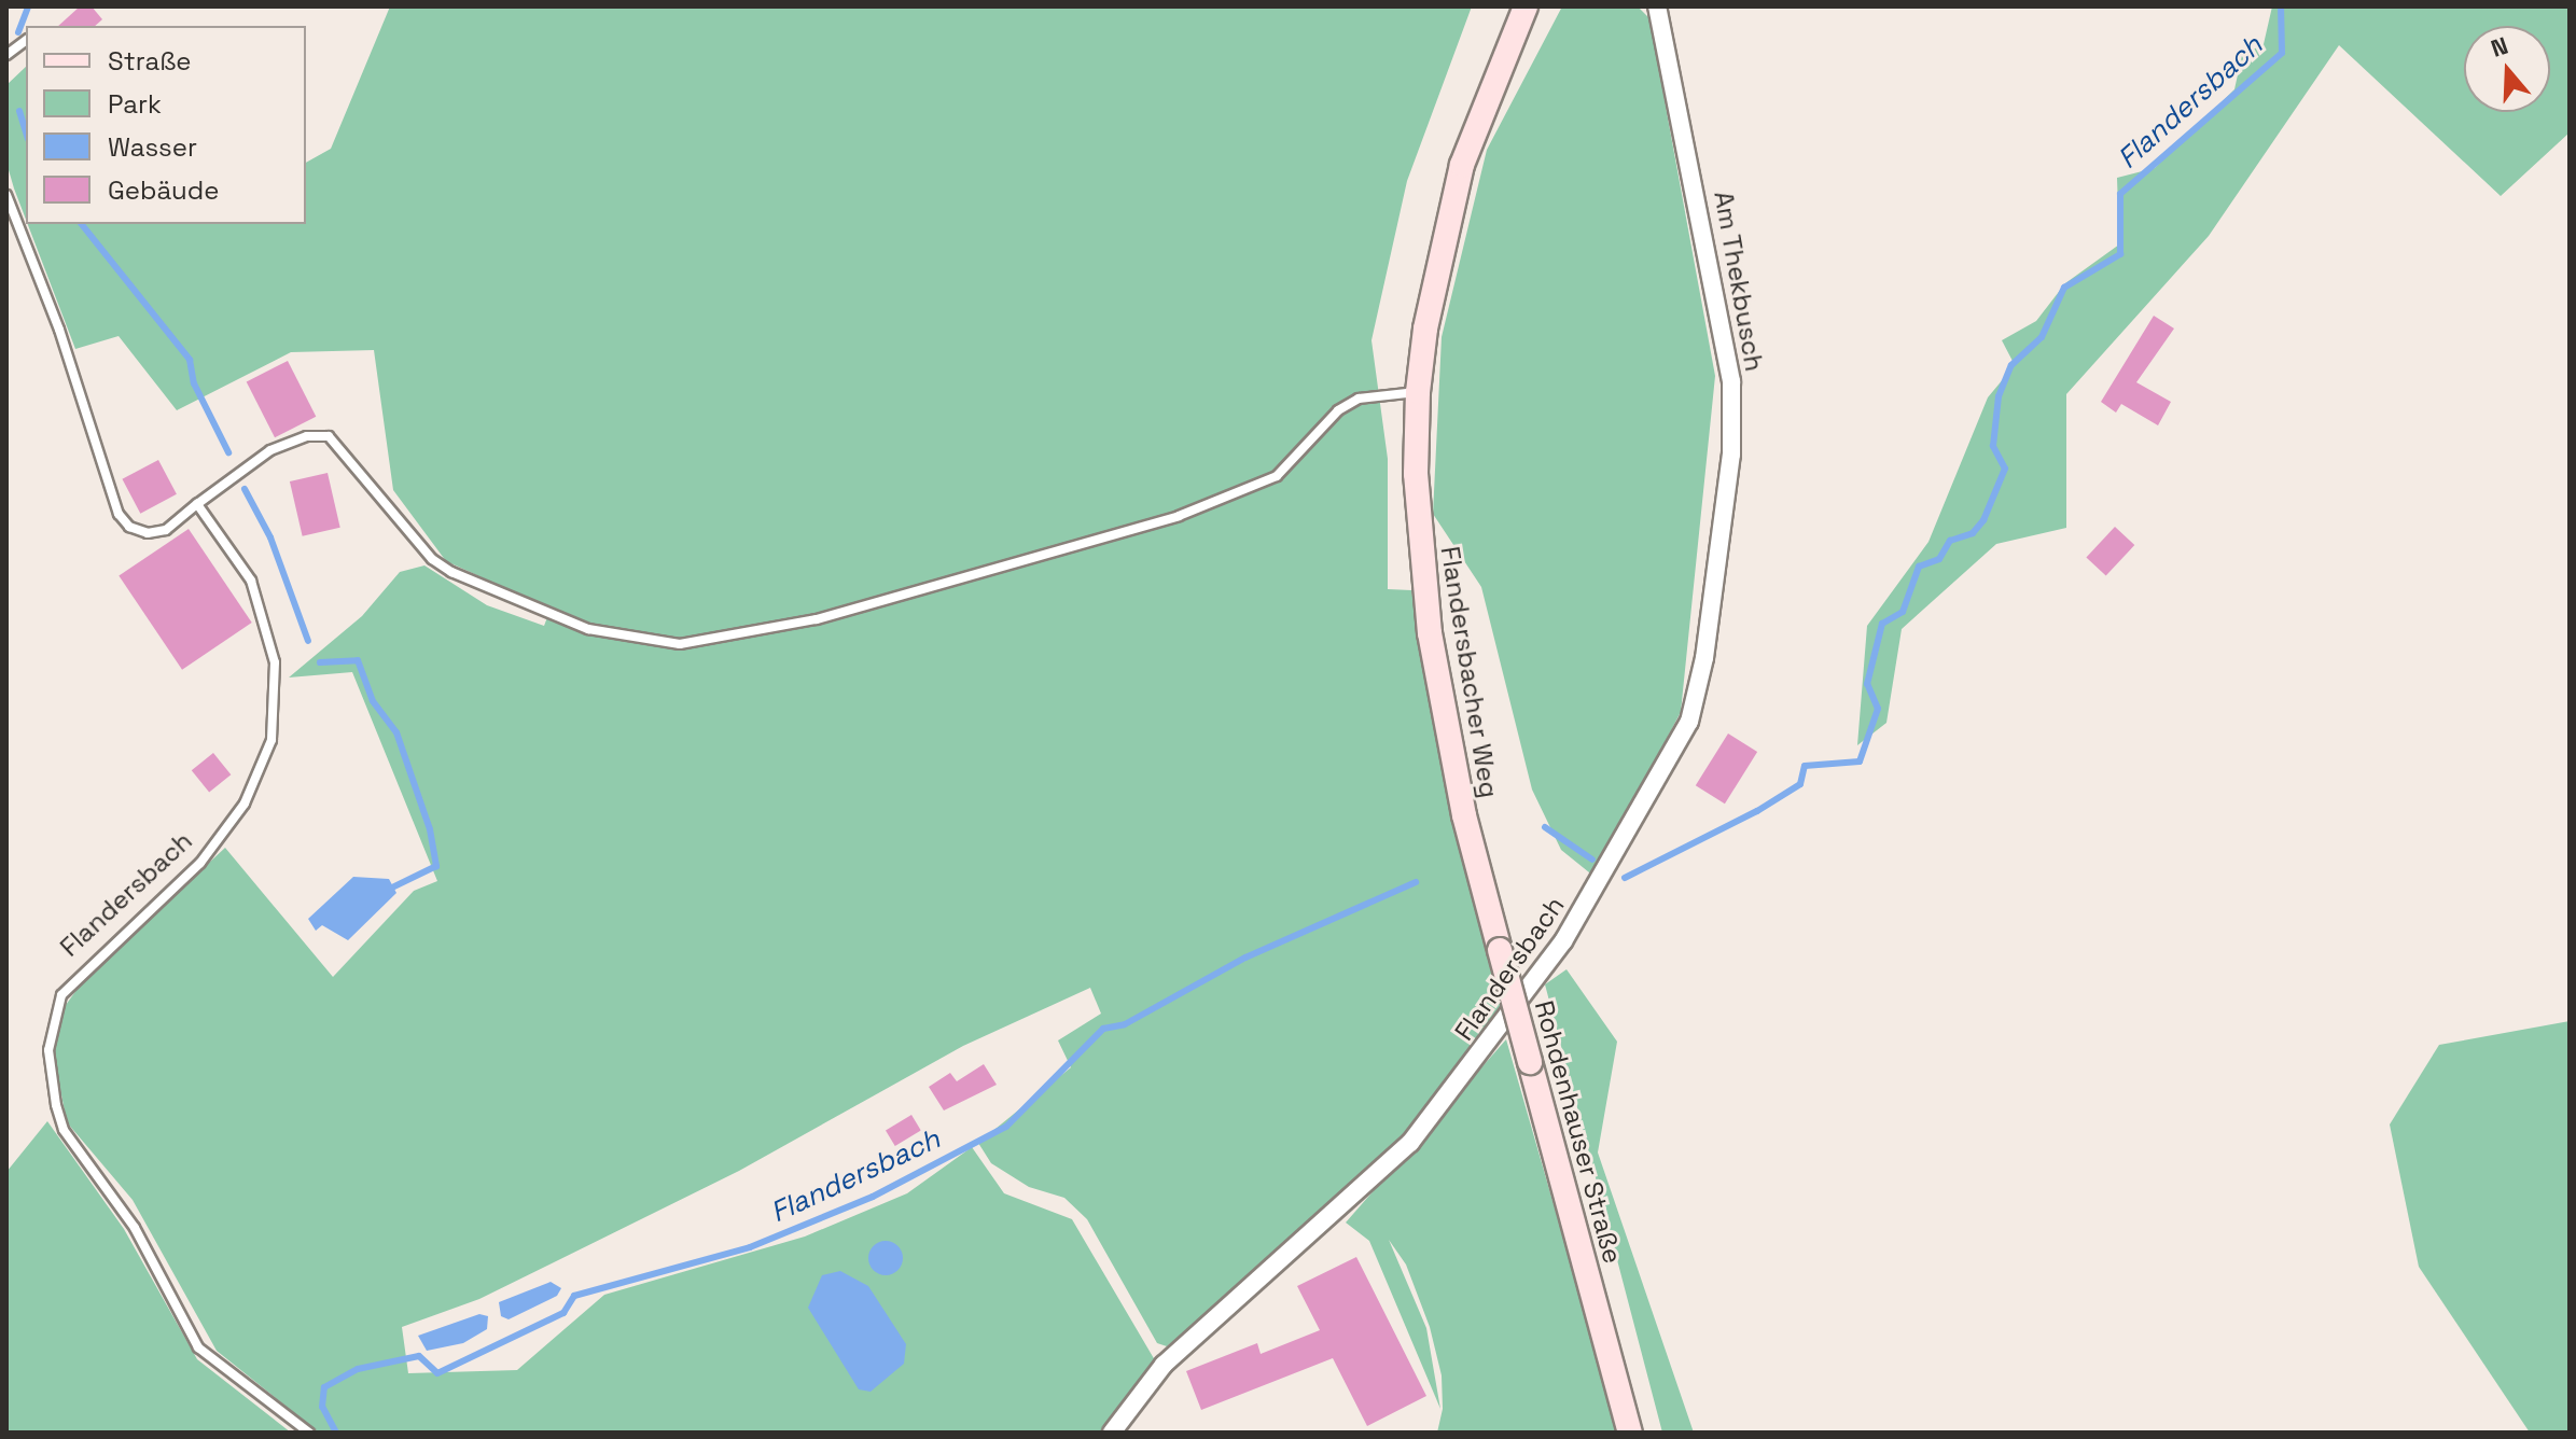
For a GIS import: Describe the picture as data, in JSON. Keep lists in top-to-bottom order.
{
  "streets": {
    "main road": ["Flandersbacher Weg", "Rohdenhauser Straße"],
    "street": ["Am Thekbusch", "Flandersbach"]
  },
  "crossings": [
    ["Am Thekbusch", "Flandersbach"],
    ["Flandersbacher Weg", "Rohdenhauser Straße"]
  ],
  "water": ["Flandersbach"],
  "legend": [
    "Straße",
    "Park",
    "Wasser",
    "Gebäude"
  ],
  "north": "top"
}
